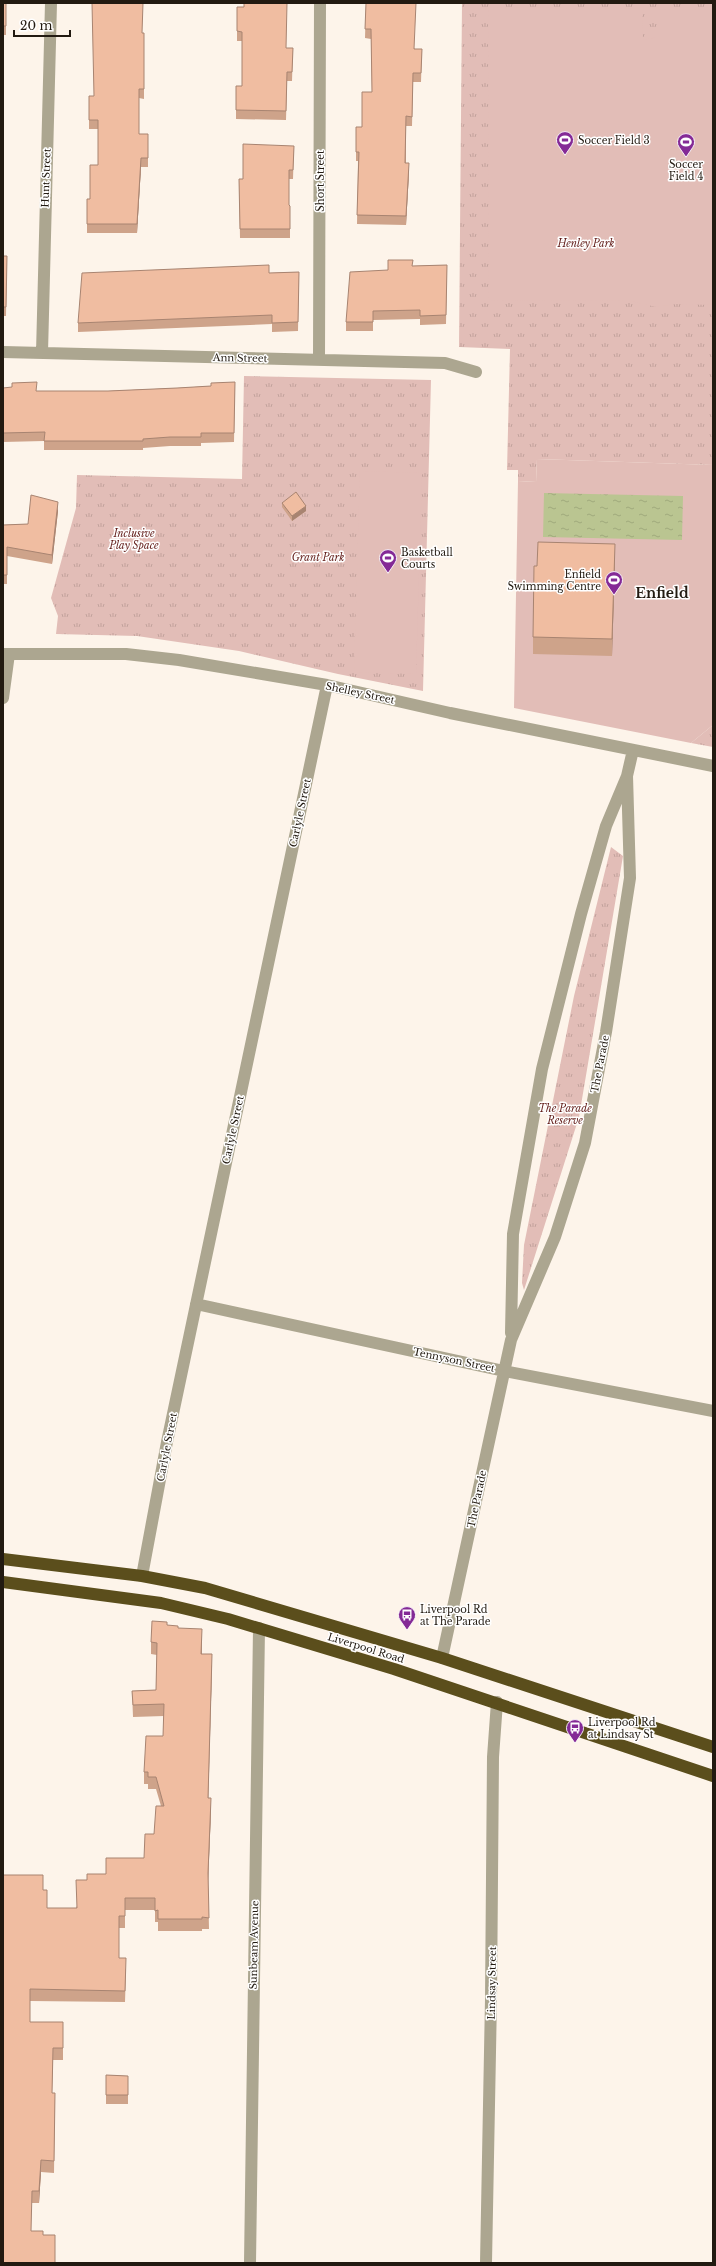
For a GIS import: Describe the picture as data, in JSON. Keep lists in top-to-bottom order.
{
  "streets": {
    "highway": ["Liverpool Road"],
    "street": [
      "Hunt Street",
      "Short Street",
      "Ann Street",
      "Shelley Street",
      "Carlyle Street",
      "The Parade",
      "Tennyson Street",
      "Sunbeam Avenue",
      "Lindsay Street"
    ]
  },
  "crossings": [
    ["Hunt Street", "Ann Street"],
    ["Short Street", "Ann Street"],
    ["Shelley Street", "Carlyle Street"],
    ["Shelley Street", "The Parade"],
    ["Carlyle Street", "Tennyson Street"],
    ["Carlyle Street", "Liverpool Road"],
    ["The Parade", "Tennyson Street"],
    ["The Parade", "Liverpool Road"],
    ["Liverpool Road", "Sunbeam Avenue"],
    ["Liverpool Road", "Lindsay Street"]
  ],
  "districts": ["Enfield"],
  "parks": [
    "Henley Park",
    "Inclusive Play Space",
    "Grant Park",
    "The Parade Reserve"
  ],
  "places": {
    "sports": [
      "Soccer Field 3",
      "Soccer Field 4",
      "Basketball Courts",
      "Enfield Swimming Centre"
    ],
    "bus stop": ["Liverpool Rd at The Parade", "Liverpool Rd at Lindsay St"]
  },
  "scale_bar": "20 m"
}
